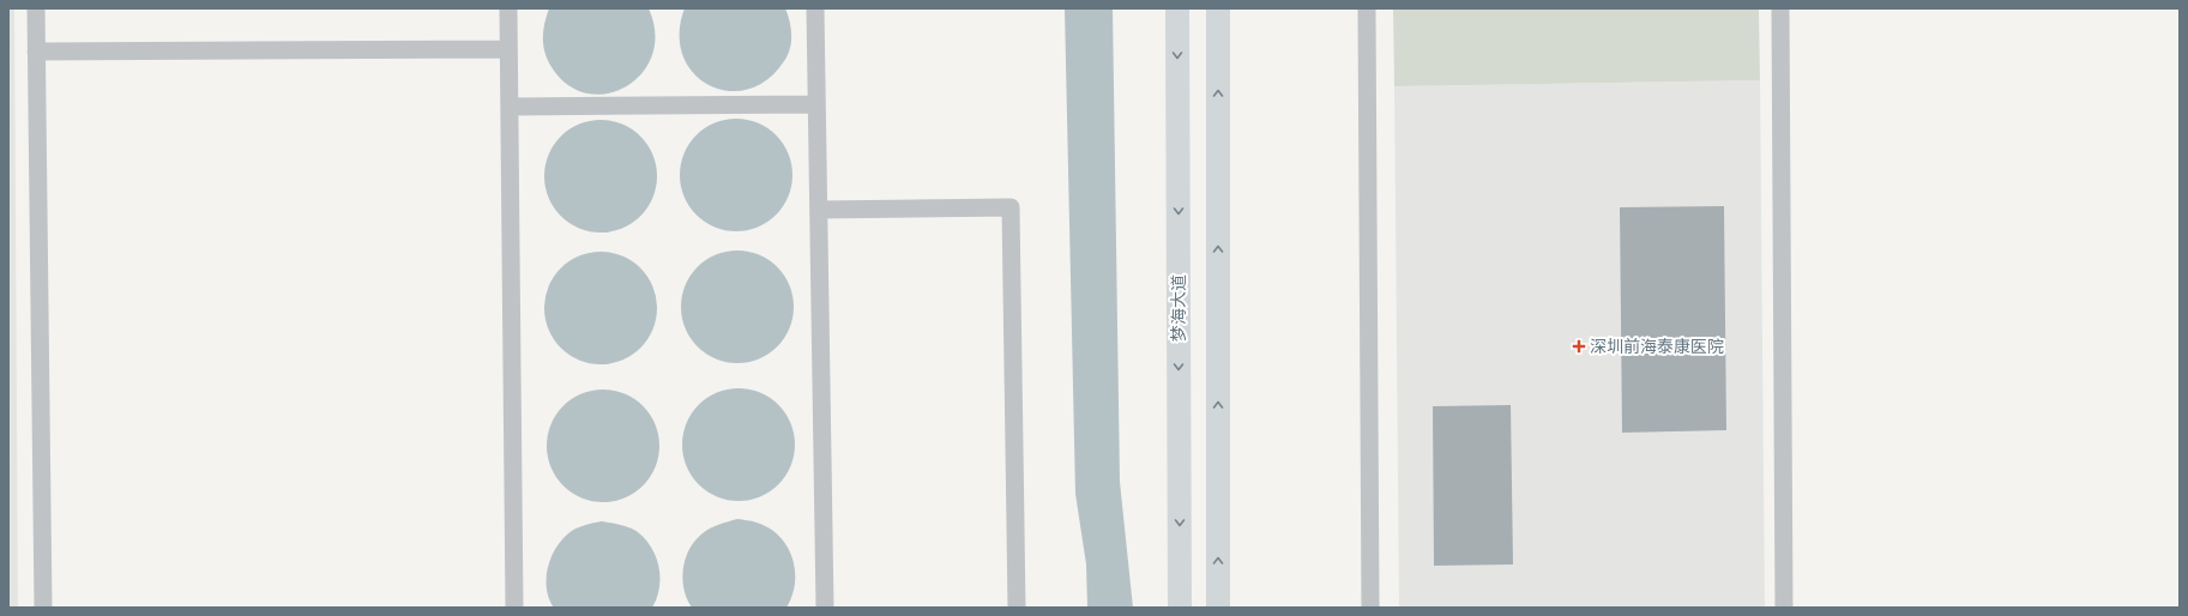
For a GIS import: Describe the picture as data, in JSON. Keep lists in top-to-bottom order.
{
  "streets": {
    "main road": ["梦海大道"]
  },
  "places": {
    "health": ["深圳前海泰康医院"]
  }
}
